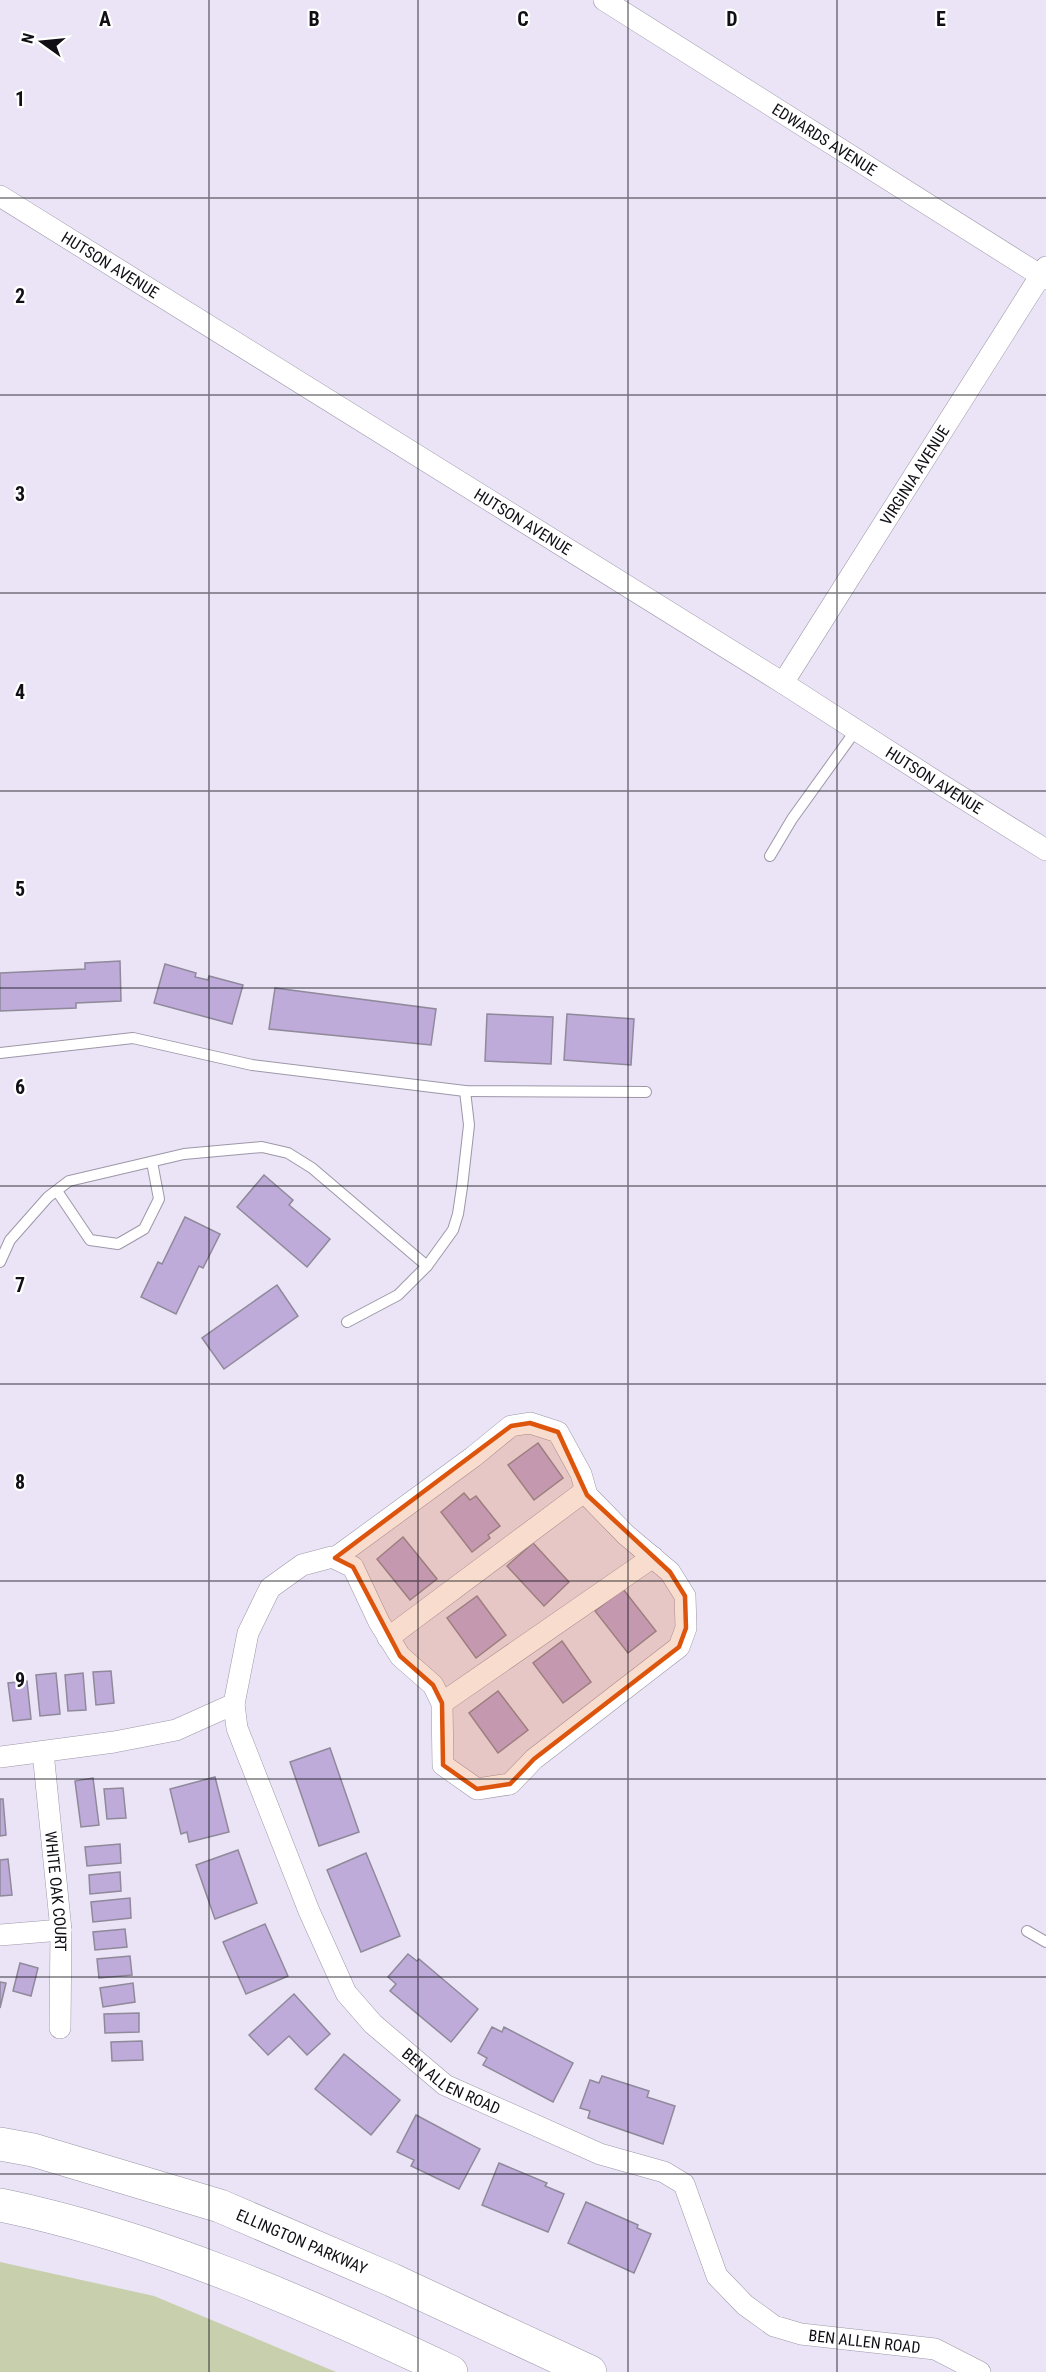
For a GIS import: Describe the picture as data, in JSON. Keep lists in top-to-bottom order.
{
  "streets": {
    "highway": ["ELLINGTON PARKWAY"],
    "street": [
      "EDWARDS AVENUE",
      "HUTSON AVENUE",
      "VIRGINIA AVENUE",
      "WHITE OAK COURT",
      "BEN ALLEN ROAD"
    ]
  },
  "crossings": [
    ["EDWARDS AVENUE", "VIRGINIA AVENUE"],
    ["HUTSON AVENUE", "VIRGINIA AVENUE"]
  ],
  "north": "left",
  "grid": {
    "columns": [
      "A",
      "B",
      "C",
      "D",
      "E"
    ],
    "rows": [
      "1",
      "2",
      "3",
      "4",
      "5",
      "6",
      "7",
      "8",
      "9"
    ]
  }
}
